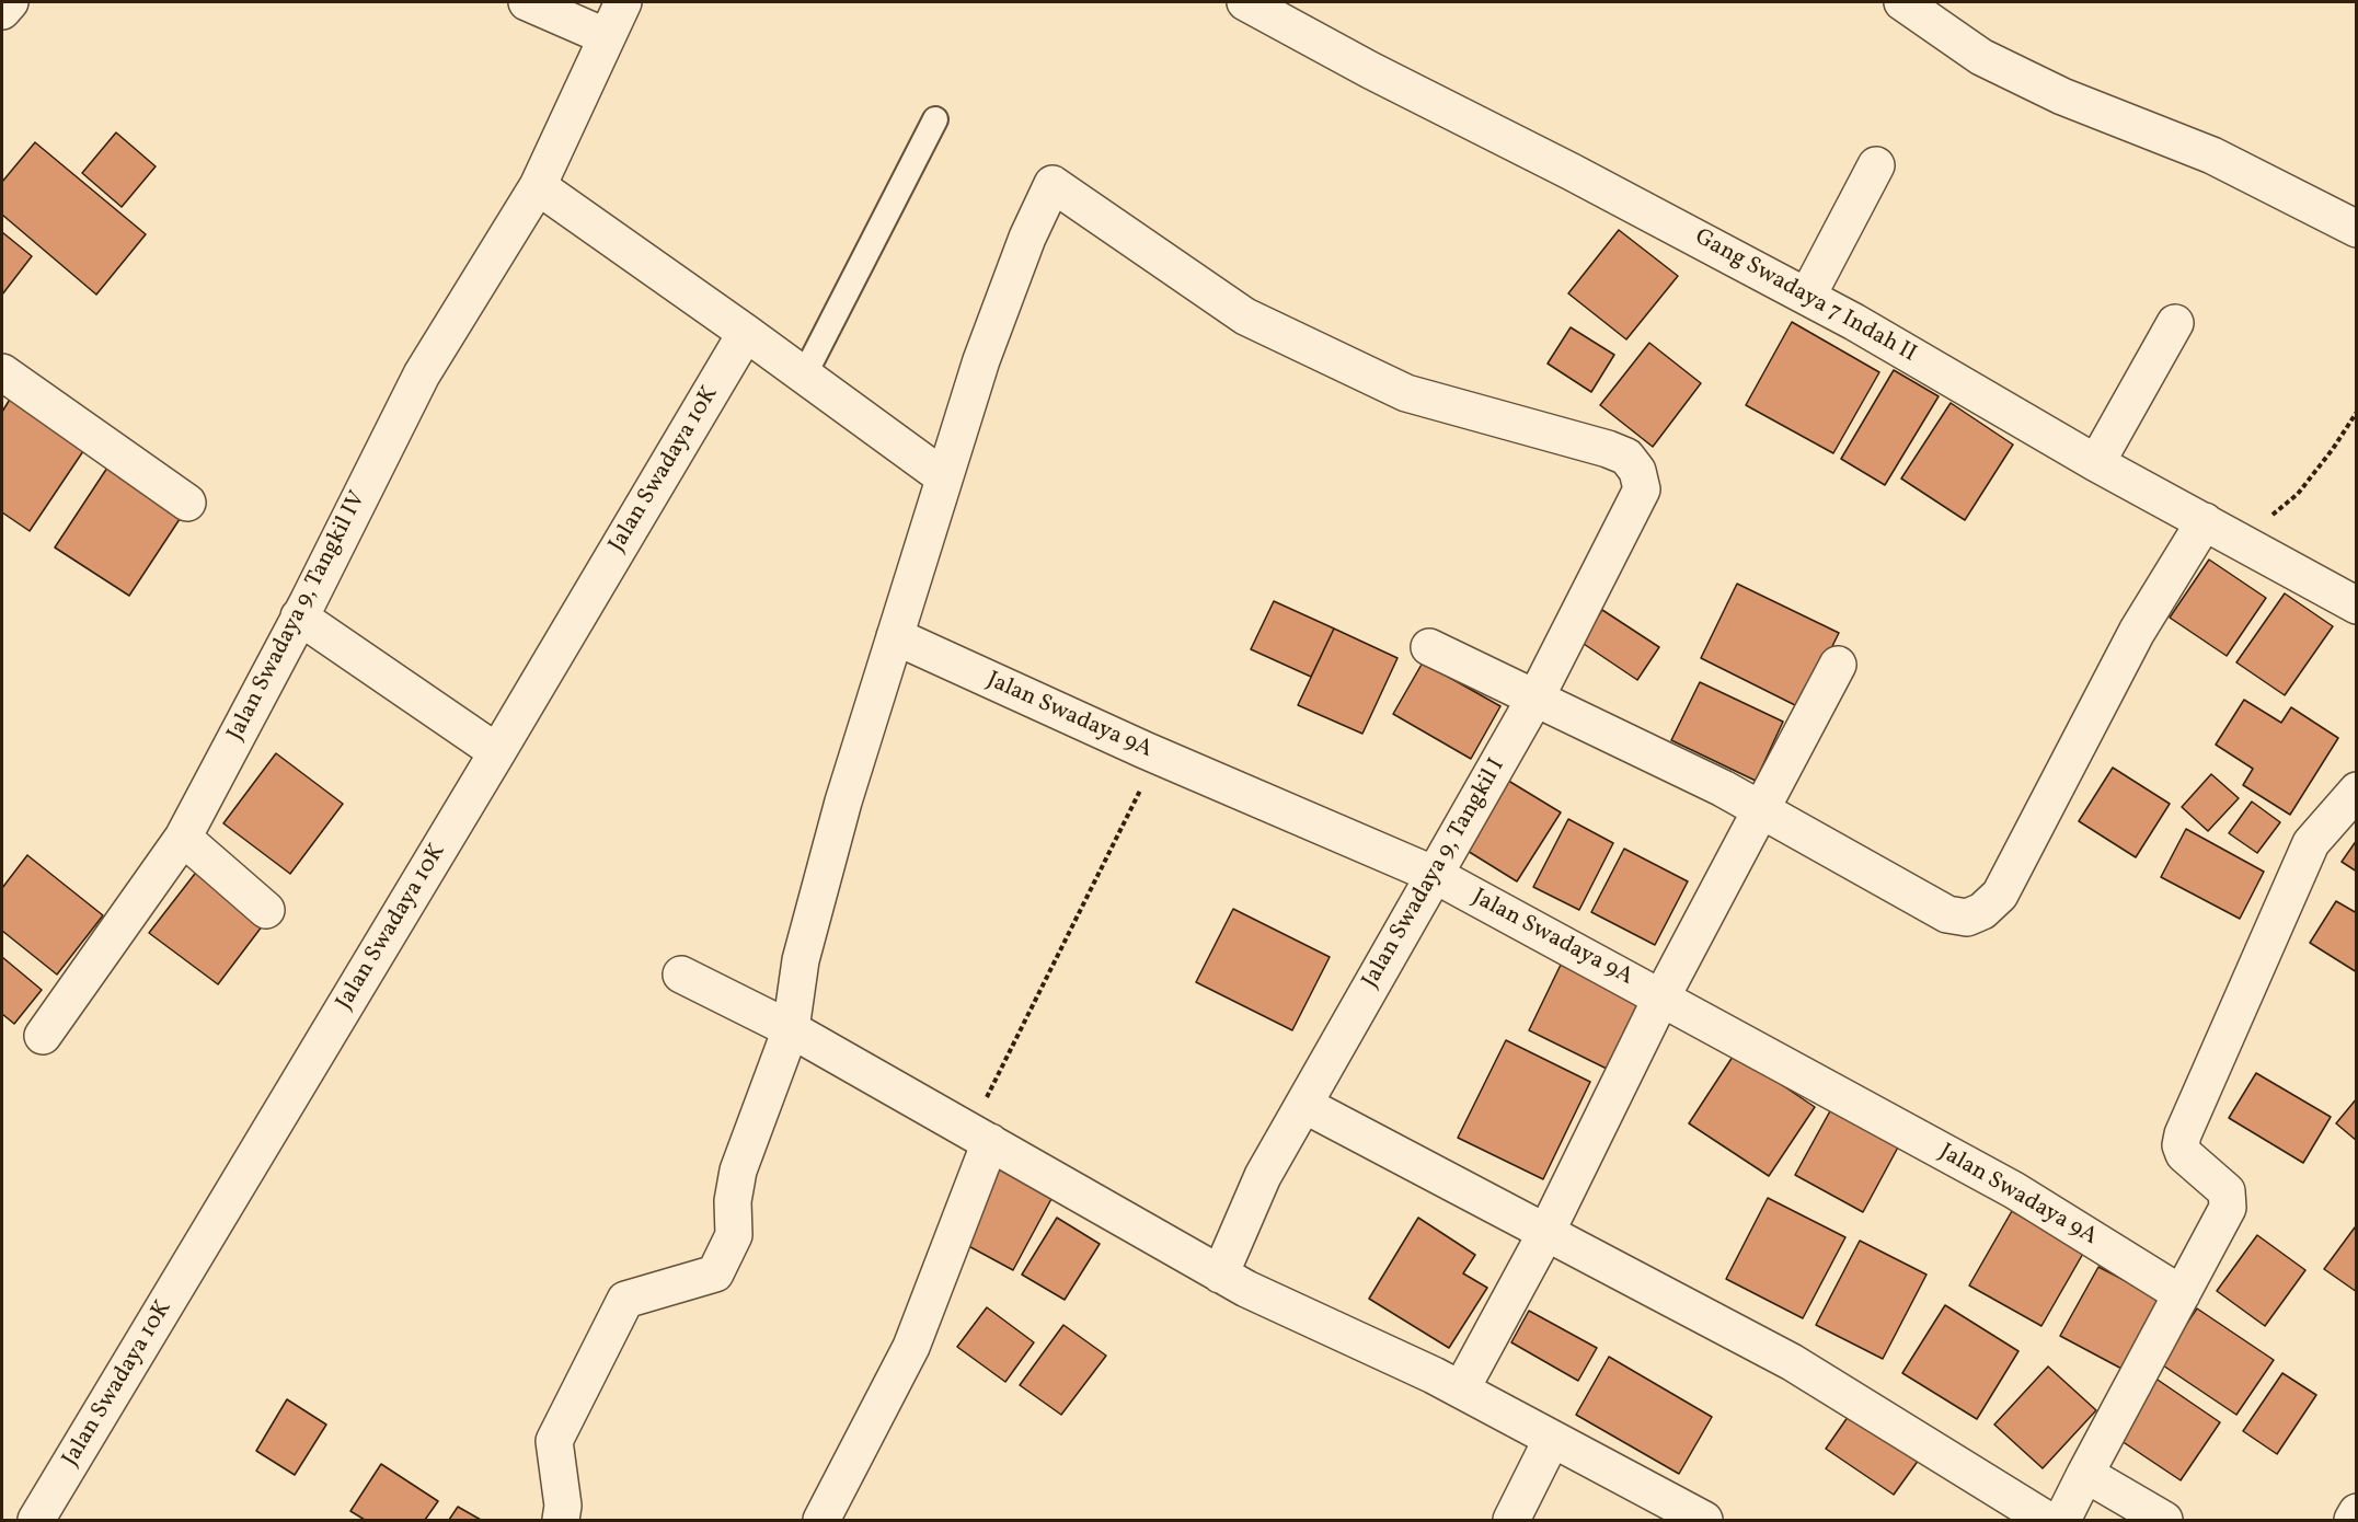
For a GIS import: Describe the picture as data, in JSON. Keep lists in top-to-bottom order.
{
  "streets": {
    "street": [
      "Gang Swadaya 7 Indah II",
      "Jalan Swadaya 10K",
      "Jalan Swadaya 9, Tangkil IV",
      "Jalan Swadaya 9A",
      "Jalan Swadaya 9, Tangkil I"
    ]
  },
  "crossings": [
    ["Jalan Swadaya 9A", "Jalan Swadaya 9, Tangkil I"]
  ]
}
